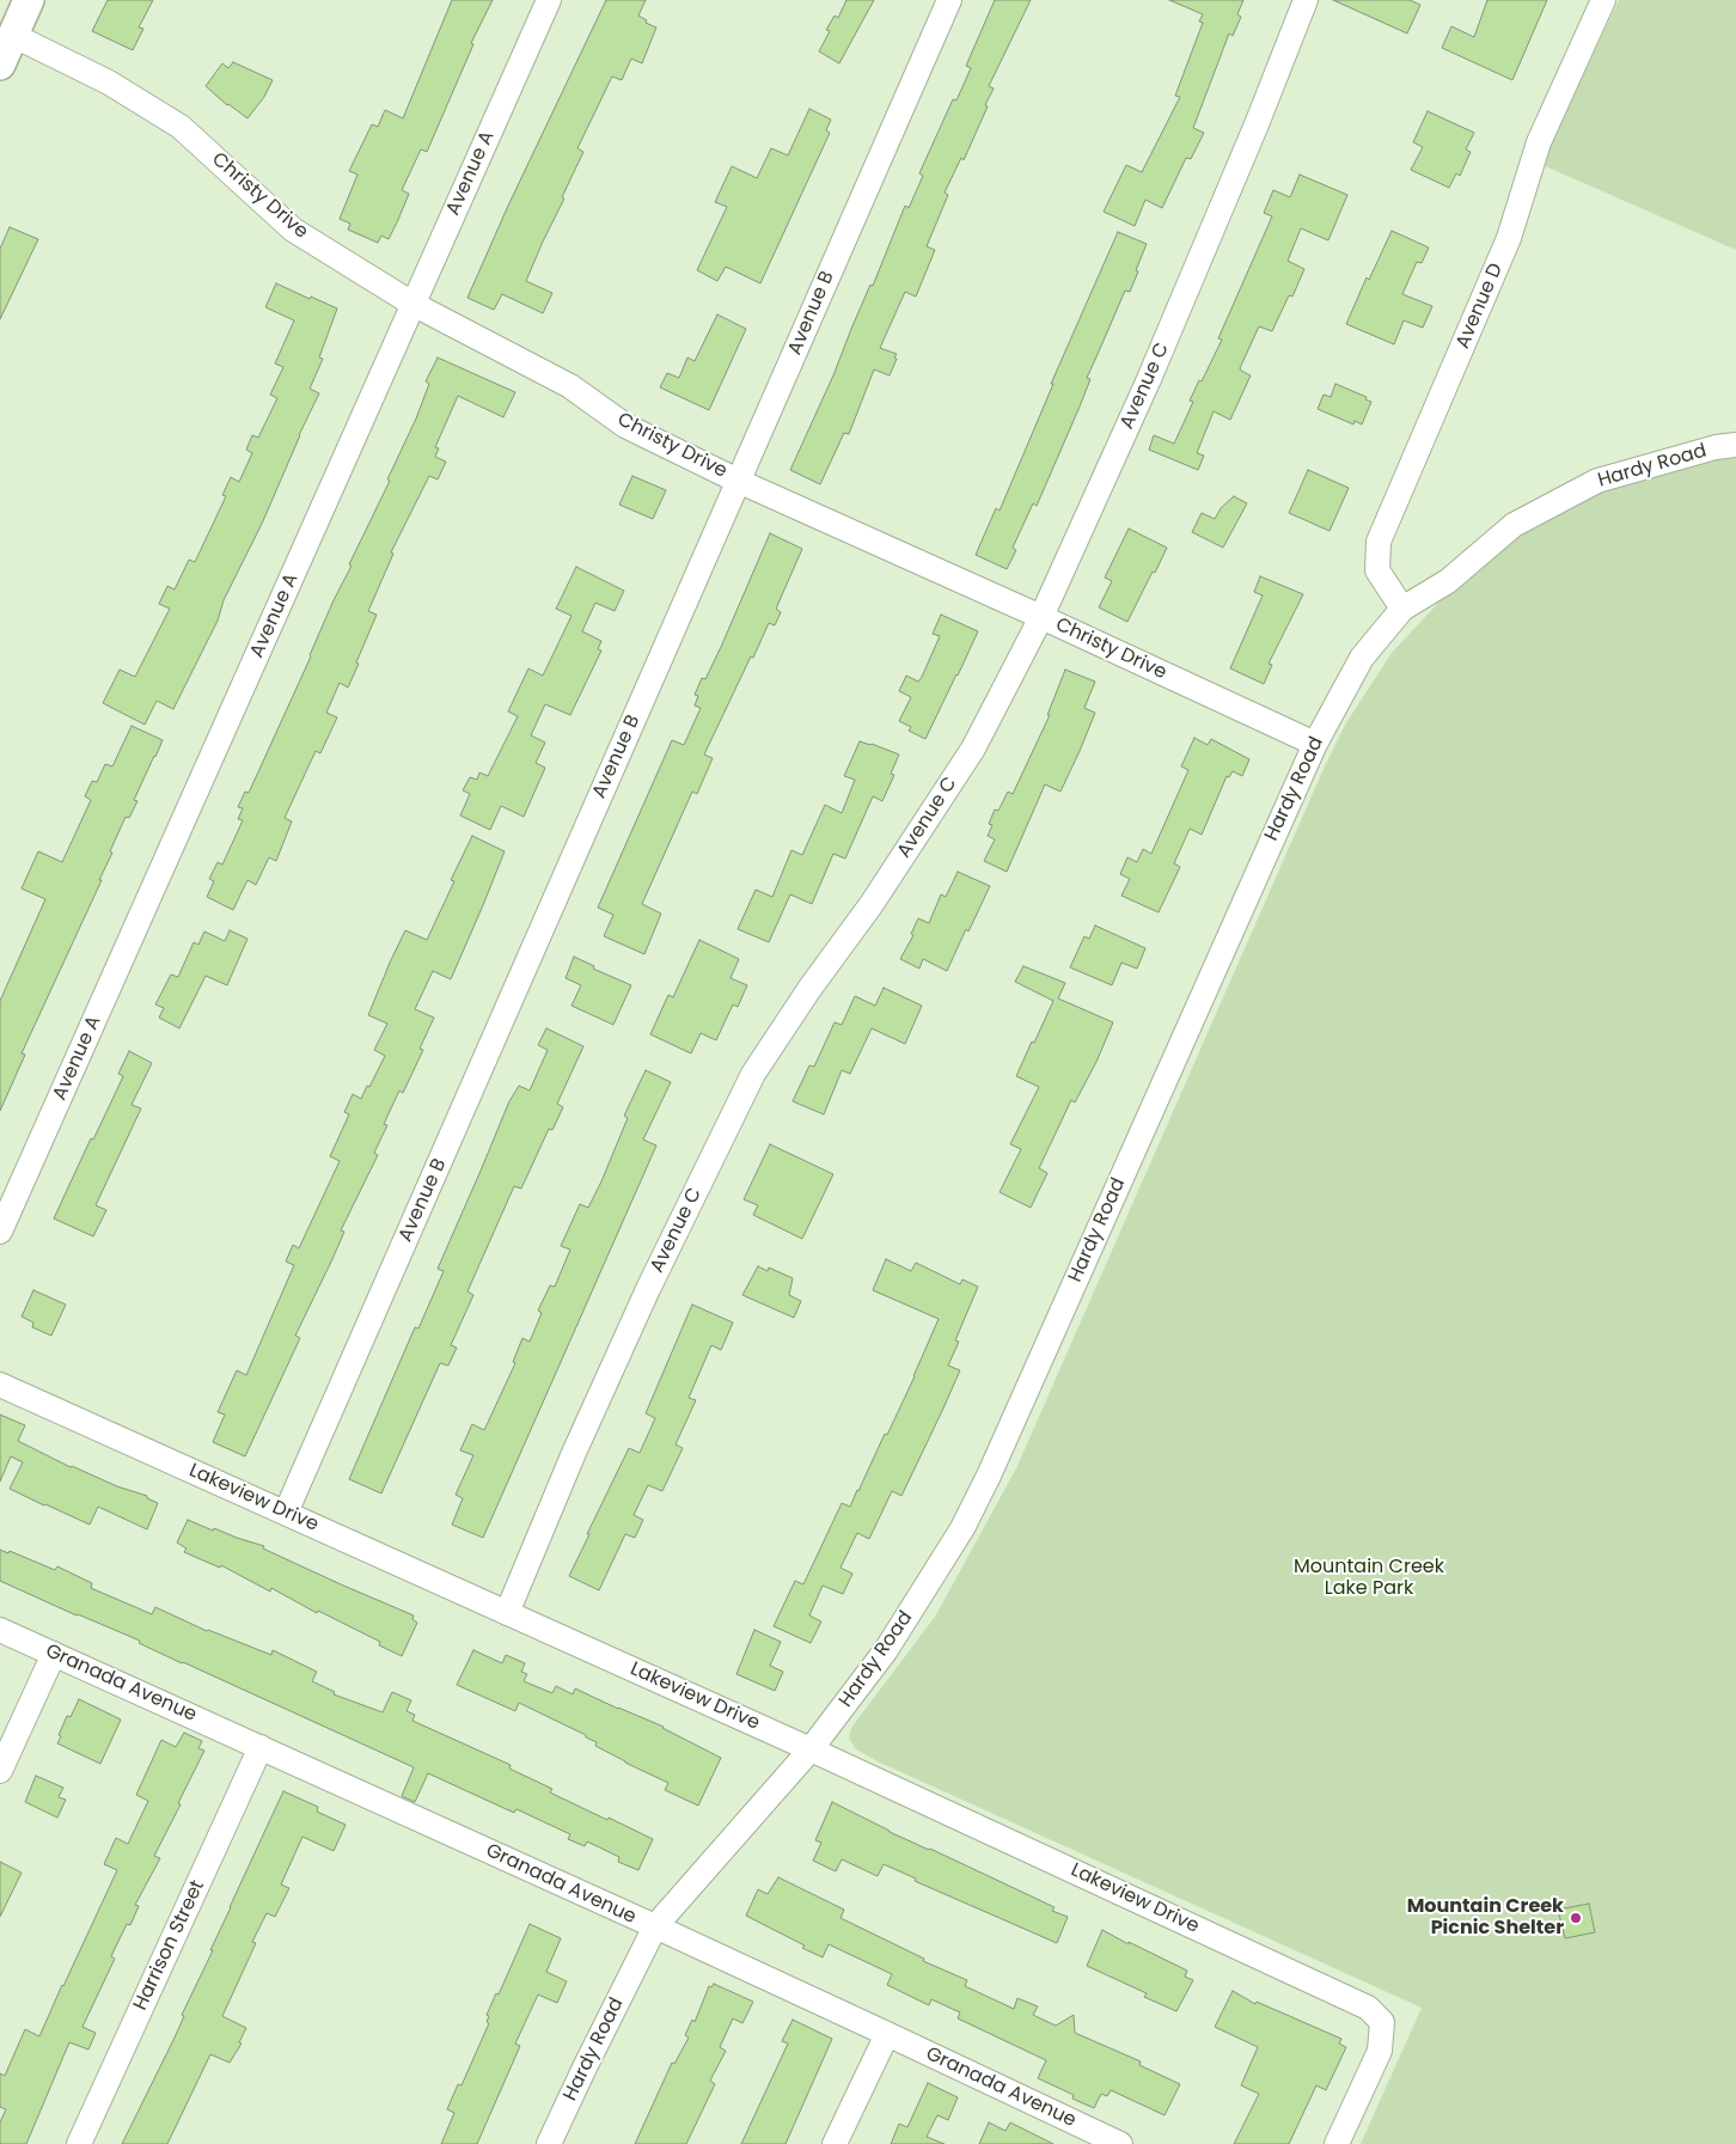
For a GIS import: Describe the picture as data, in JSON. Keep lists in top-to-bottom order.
{
  "streets": {
    "street": [
      "Avenue A",
      "Christy Drive",
      "Avenue D",
      "Avenue B",
      "Avenue C",
      "Hardy Road",
      "Lakeview Drive",
      "Granada Avenue",
      "Harrison Street"
    ]
  },
  "crossings": [
    ["Avenue A", "Christy Drive"],
    ["Christy Drive", "Avenue B"],
    ["Christy Drive", "Avenue C"],
    ["Christy Drive", "Hardy Road"],
    ["Avenue D", "Hardy Road"],
    ["Avenue B", "Lakeview Drive"],
    ["Avenue C", "Lakeview Drive"],
    ["Hardy Road", "Lakeview Drive"],
    ["Hardy Road", "Granada Avenue"],
    ["Granada Avenue", "Harrison Street"]
  ],
  "parks": ["Mountain Creek Lake Park"],
  "places": ["Mountain Creek Picnic Shelter"]
}
